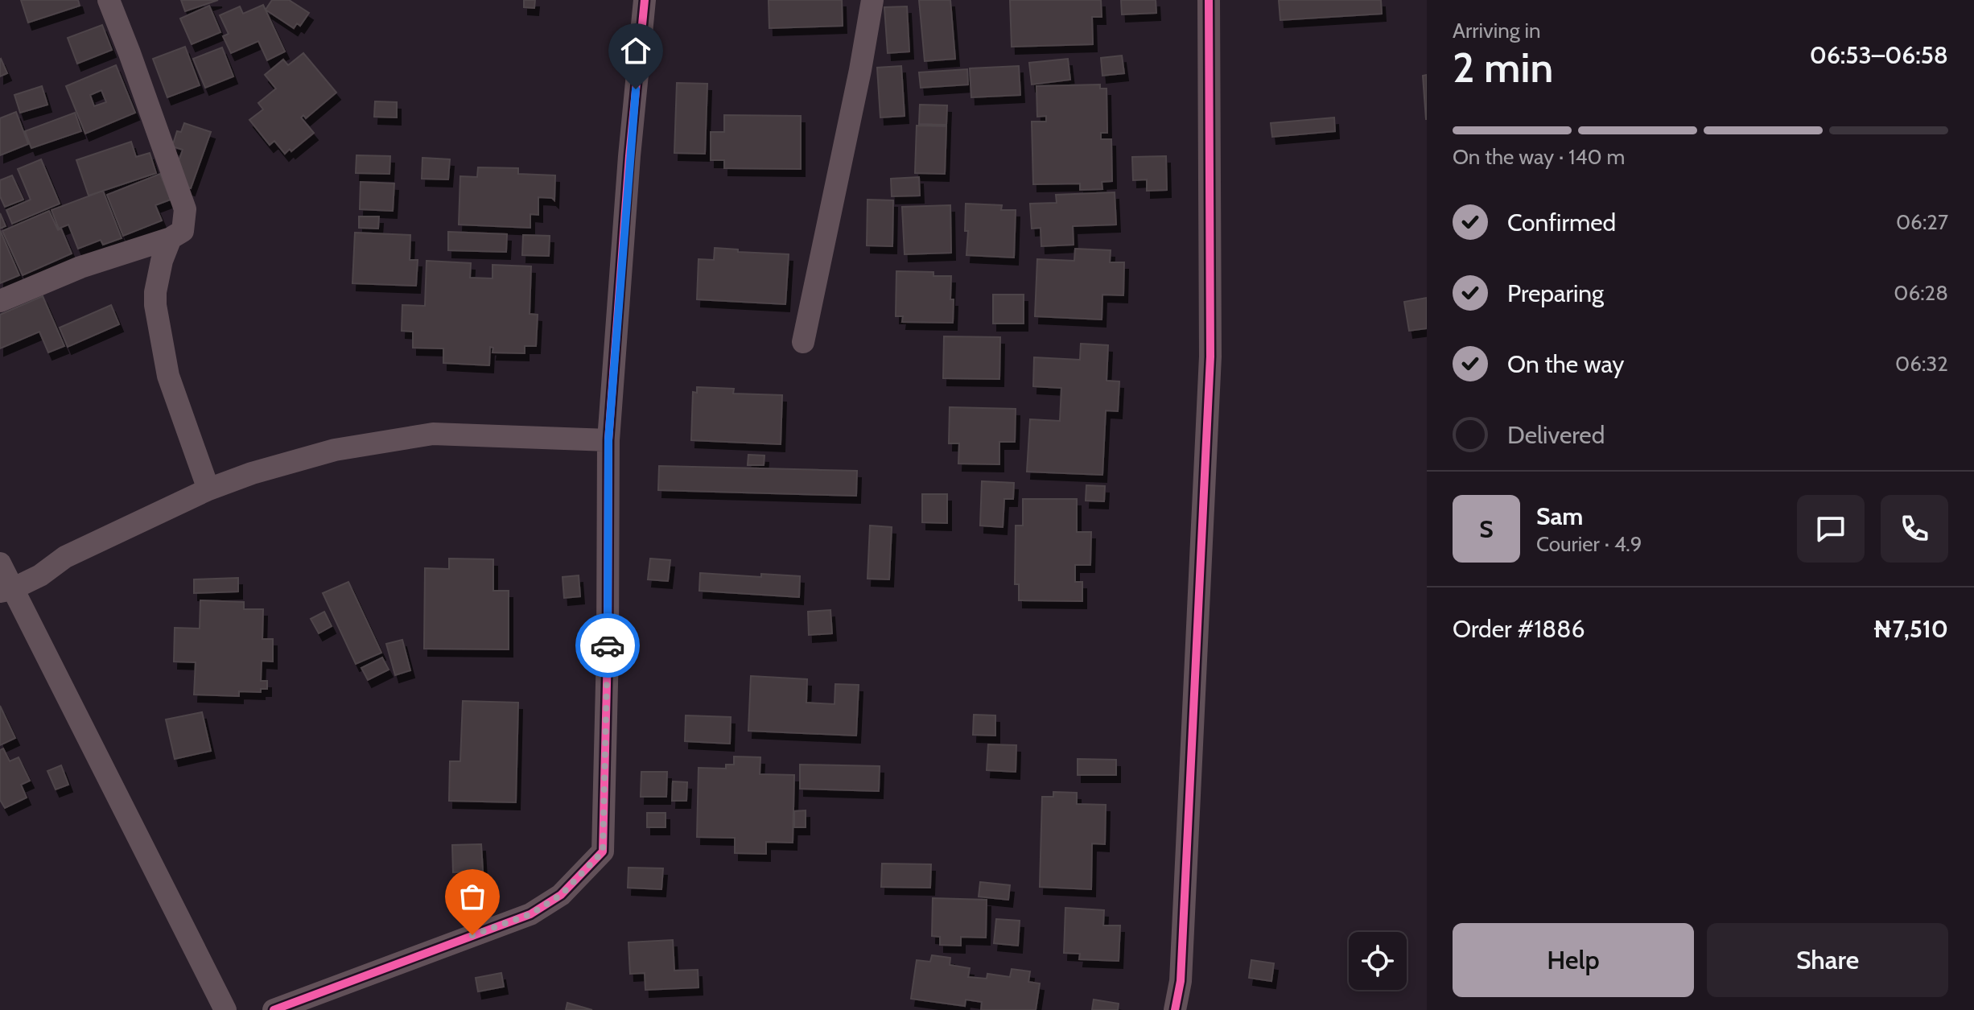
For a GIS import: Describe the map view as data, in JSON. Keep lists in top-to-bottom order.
{
  "page": {
    "heading": ["2 min", "Arriving in", "06:53–06:58"],
    "panel": [
      "Sam",
      "Courier · 4.9",
      "Order #1886",
      "₦7,510"
    ],
    "bar": "On the way · 140 m",
    "list": [
      ["Confirmed", "06:27"],
      ["Preparing", "06:28"],
      ["On the way", "06:32"],
      "Delivered"
    ],
    "round": "S",
    "buttons": ["Help", "Share"]
  }
}
